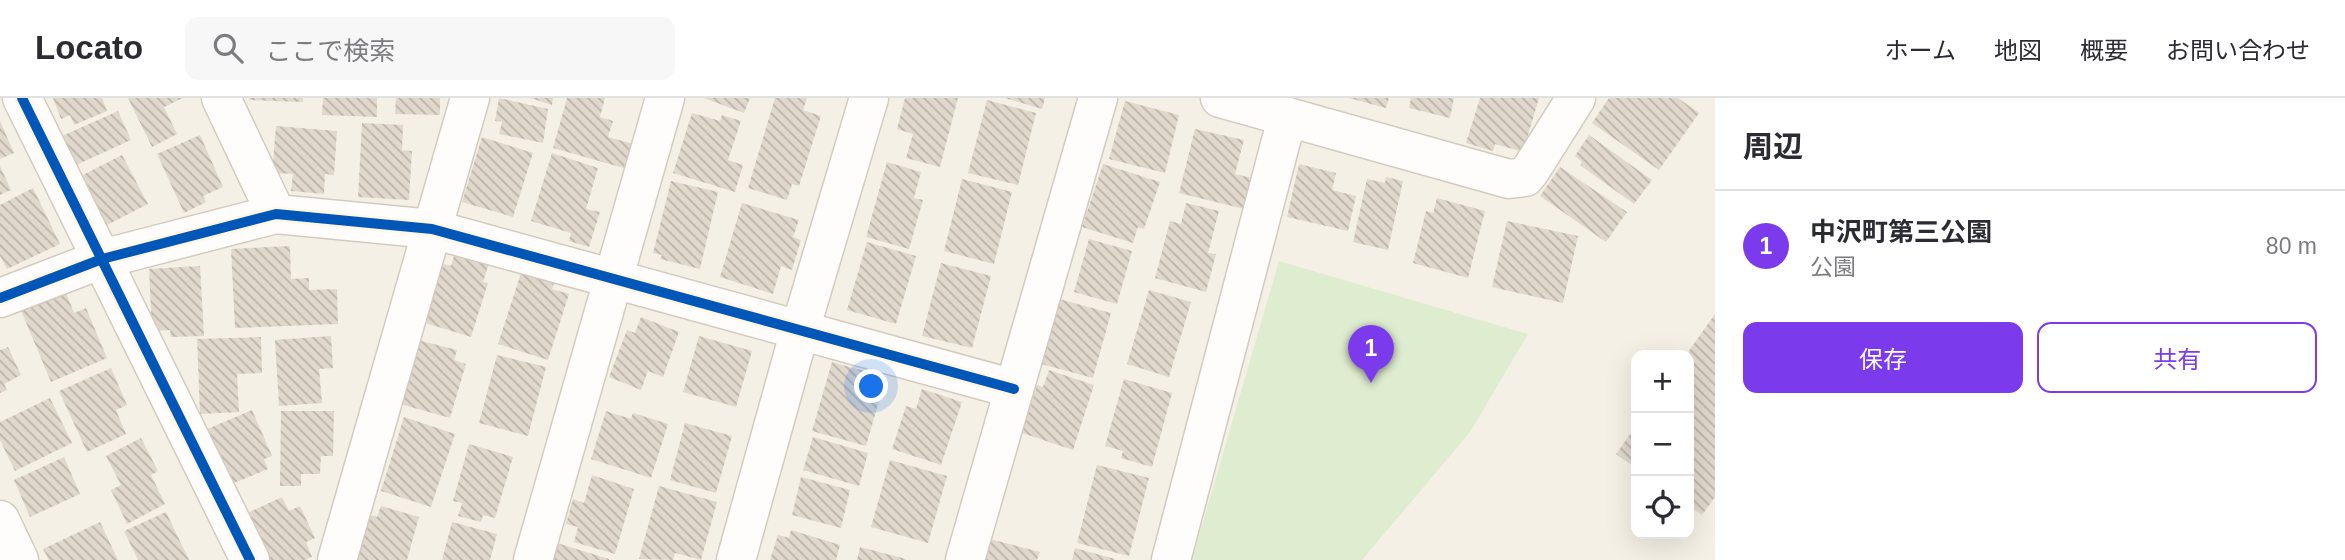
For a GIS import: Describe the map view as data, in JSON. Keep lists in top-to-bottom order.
{
  "page": {
    "header": "Locato",
    "search": "ここで検索",
    "nav": [
      "ホーム",
      "地図",
      "概要",
      "お問い合わせ"
    ],
    "heading": "周辺",
    "list": [
      {
        "mark": "1",
        "name": "中沢町第三公園",
        "note": "公園",
        "value": "80 m"
      }
    ],
    "buttons": ["保存", "共有"],
    "pins": "1",
    "map_buttons": ["+", "−"]
  }
}
